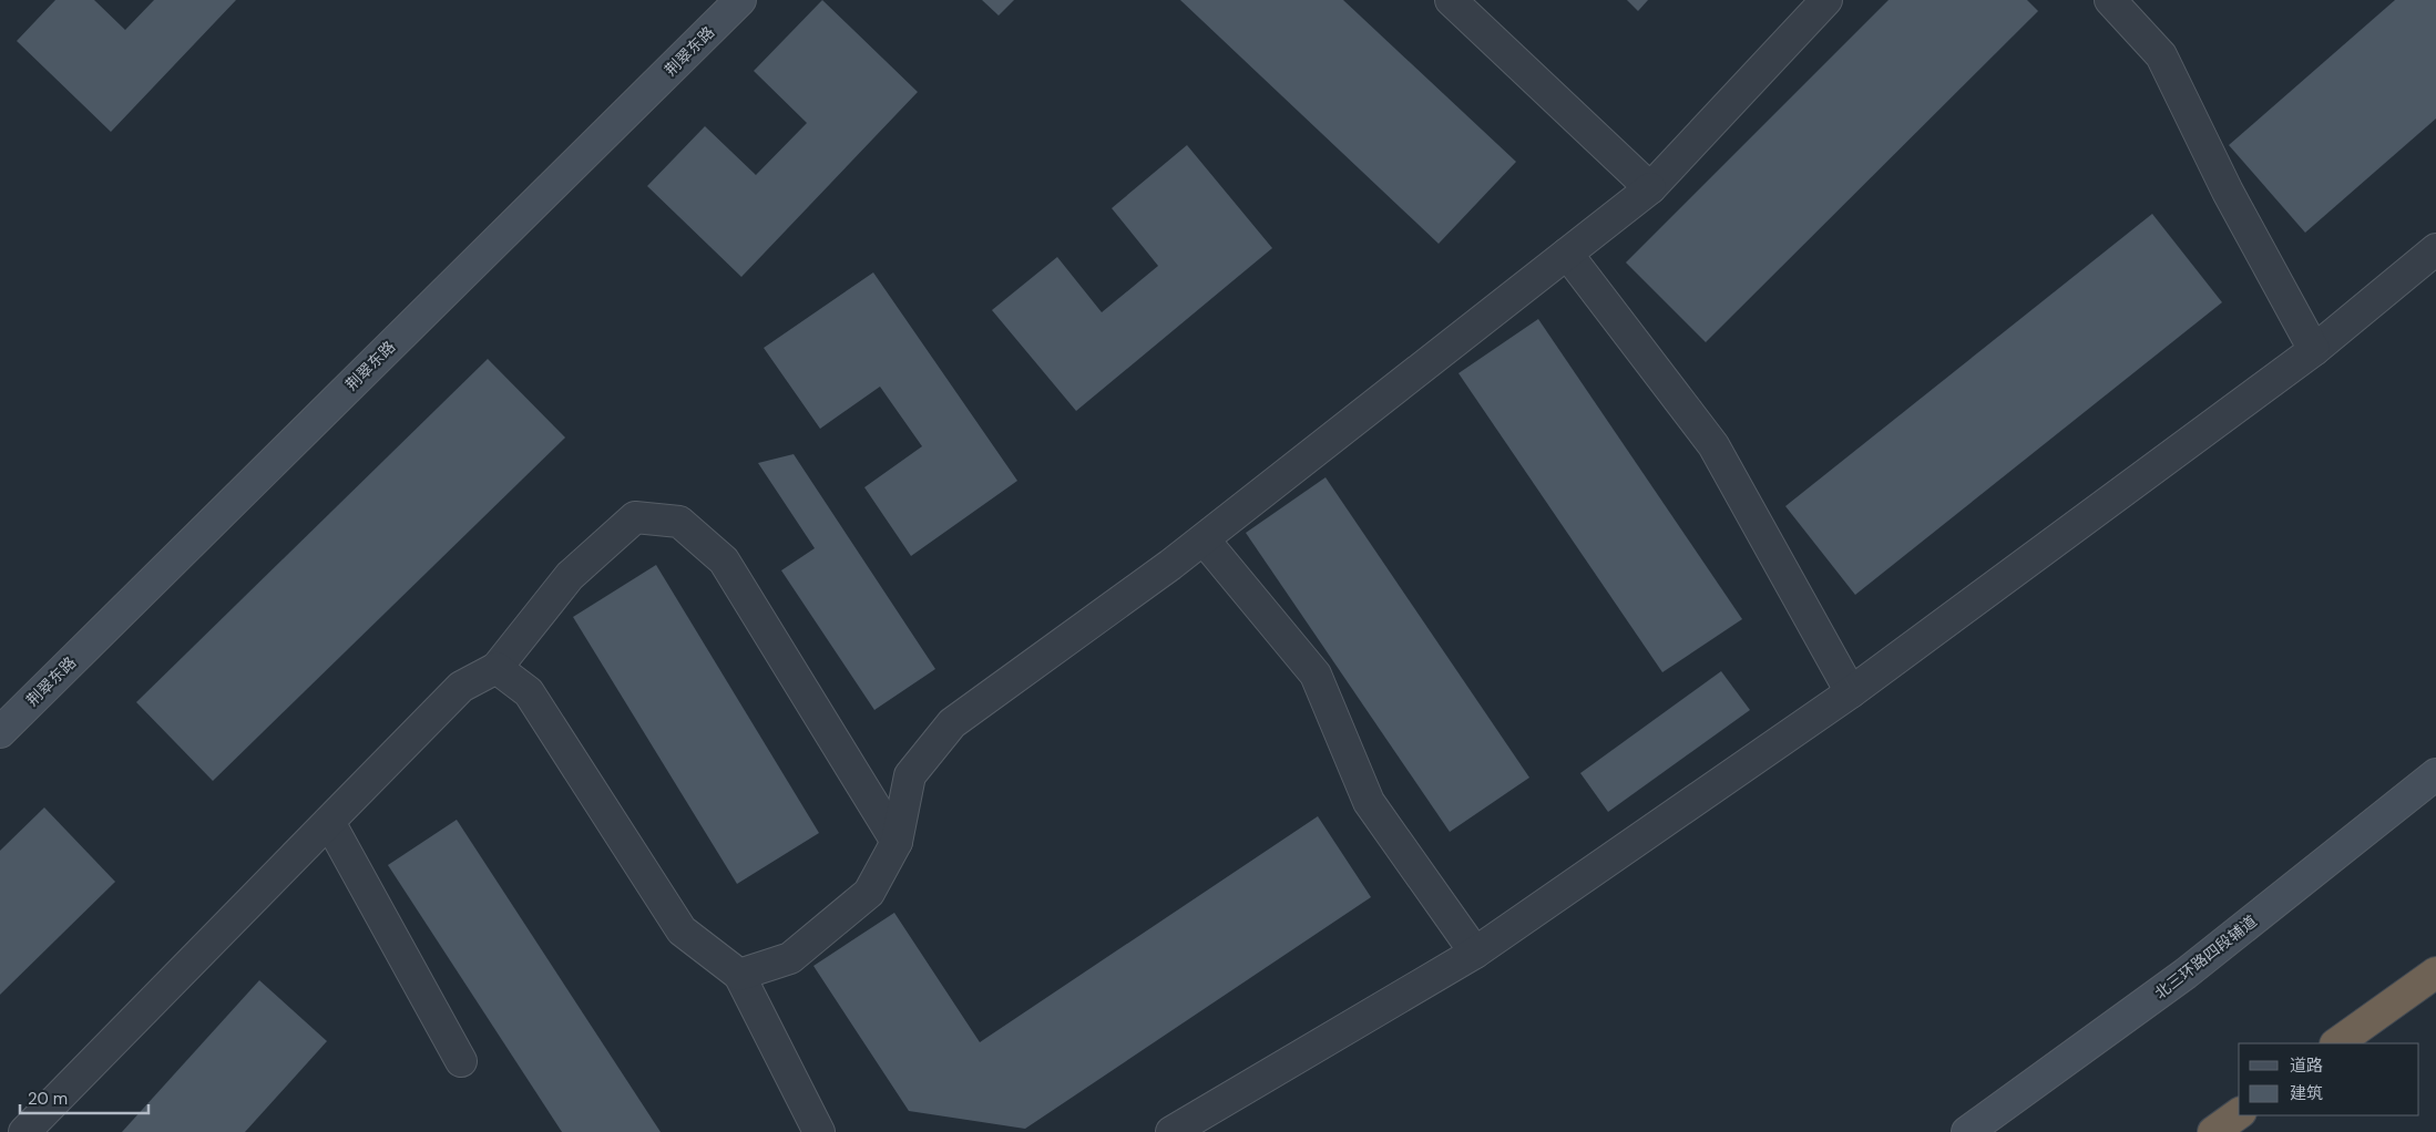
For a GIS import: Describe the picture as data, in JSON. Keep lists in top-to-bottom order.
{
  "streets": {
    "street": ["荆翠东路", "北三环路四段辅道"]
  },
  "legend": ["道路", "建筑"],
  "scale_bar": "20 m"
}
